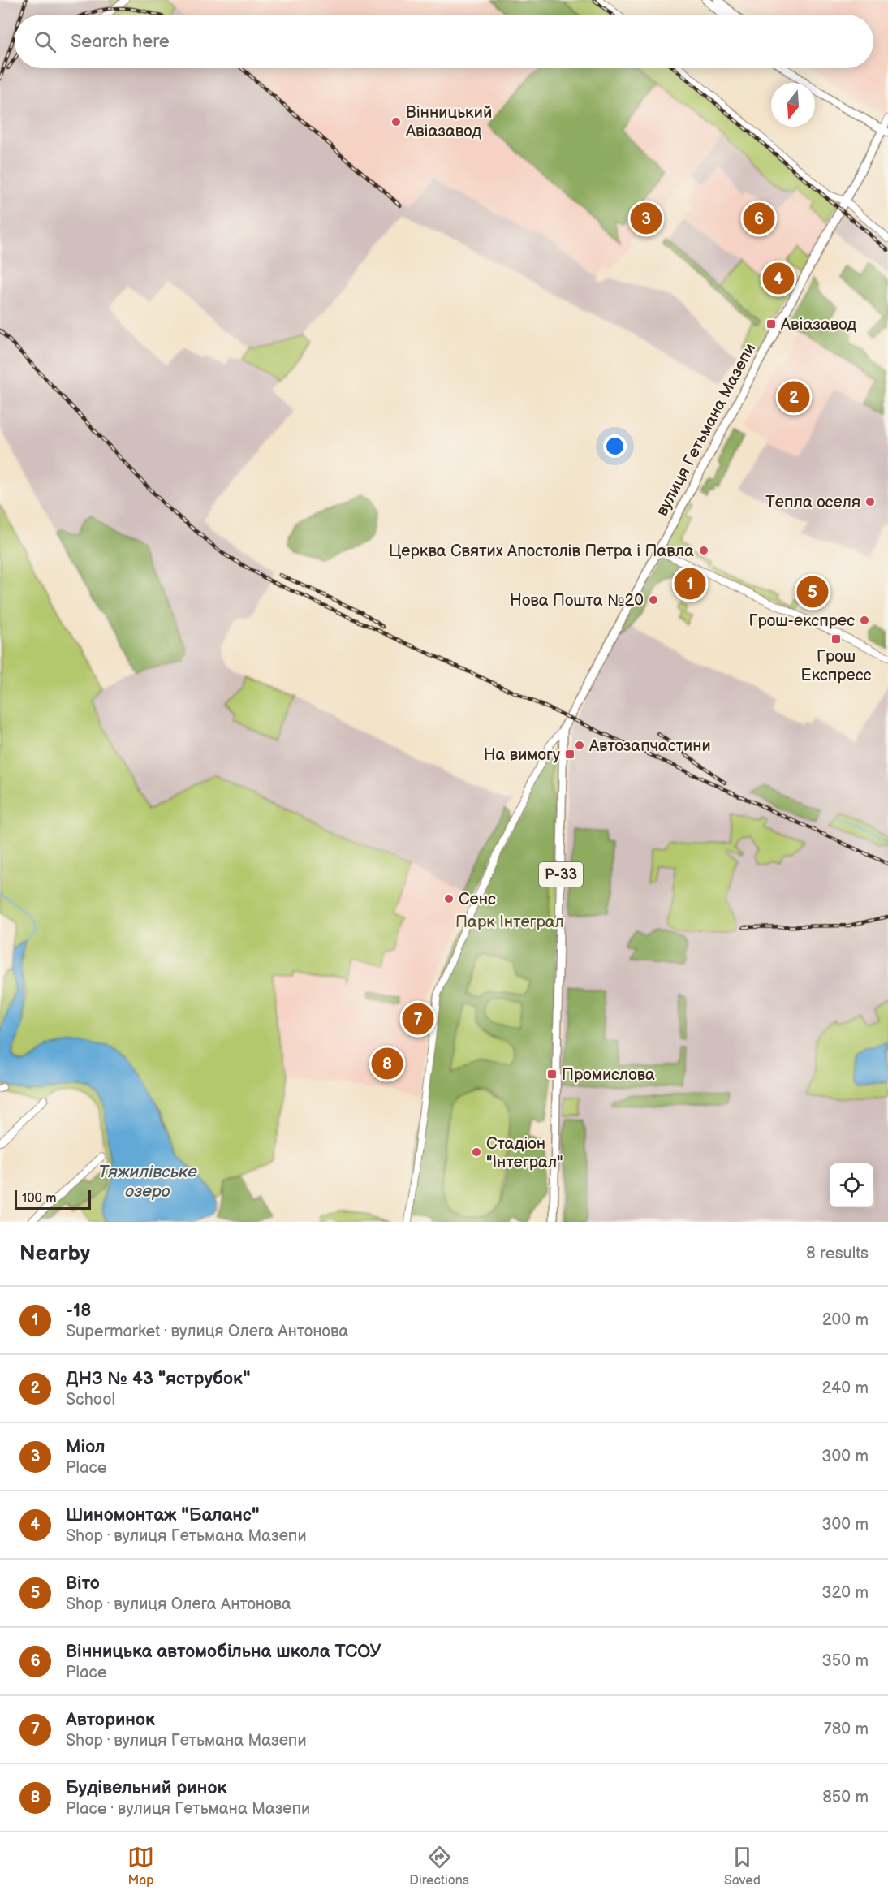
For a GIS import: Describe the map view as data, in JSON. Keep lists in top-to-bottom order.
{
  "streets": {
    "main road": ["вулиця Гетьмана Мазепи", "Р-33"]
  },
  "water": ["Тяжилівське озеро"],
  "parks": ["Парк Інтеграл"],
  "places": {
    "other": [
      "Вінницький Авіазавод",
      "Тепла оселя",
      "Церква Святих Апостолів Петра і Павла",
      "Нова Пошта №20",
      "Грош-експрес",
      "Автозапчастини",
      "Сенс",
      "Стадіон \"Інтеграл\""
    ],
    "transit": [
      "Авіазавод",
      "Грош Експресс",
      "На вимогу",
      "Промислова"
    ]
  },
  "scale_bar": "100 m",
  "north": "bottom",
  "page": {
    "search": "Search here",
    "pins": [
      "3",
      "6",
      "4",
      "2",
      "1",
      "5",
      "7",
      "8"
    ],
    "scale": "100 m",
    "heading": ["Nearby", "8 results"],
    "list": [
      {
        "mark": "1",
        "name": "-18",
        "note": "Supermarket · вулиця Олега Антонова",
        "value": "200 m"
      },
      {
        "mark": "2",
        "name": "ДНЗ № 43 \"яструбок\"",
        "note": "School",
        "value": "240 m"
      },
      {
        "mark": "3",
        "name": "Міол",
        "note": "Place",
        "value": "300 m"
      },
      {
        "mark": "4",
        "name": "Шиномонтаж \"Баланс\"",
        "note": "Shop · вулиця Гетьмана Мазепи",
        "value": "300 m"
      },
      {
        "mark": "5",
        "name": "Віто",
        "note": "Shop · вулиця Олега Антонова",
        "value": "320 m"
      },
      {
        "mark": "6",
        "name": "Вінницька автомобільна школа ТСОУ",
        "note": "Place",
        "value": "350 m"
      },
      {
        "mark": "7",
        "name": "Авторинок",
        "note": "Shop · вулиця Гетьмана Мазепи",
        "value": "780 m"
      },
      {
        "mark": "8",
        "name": "Будівельний ринок",
        "note": "Place · вулиця Гетьмана Мазепи",
        "value": "850 m"
      }
    ],
    "nav": ["Map", "Directions", "Saved"]
  }
}
